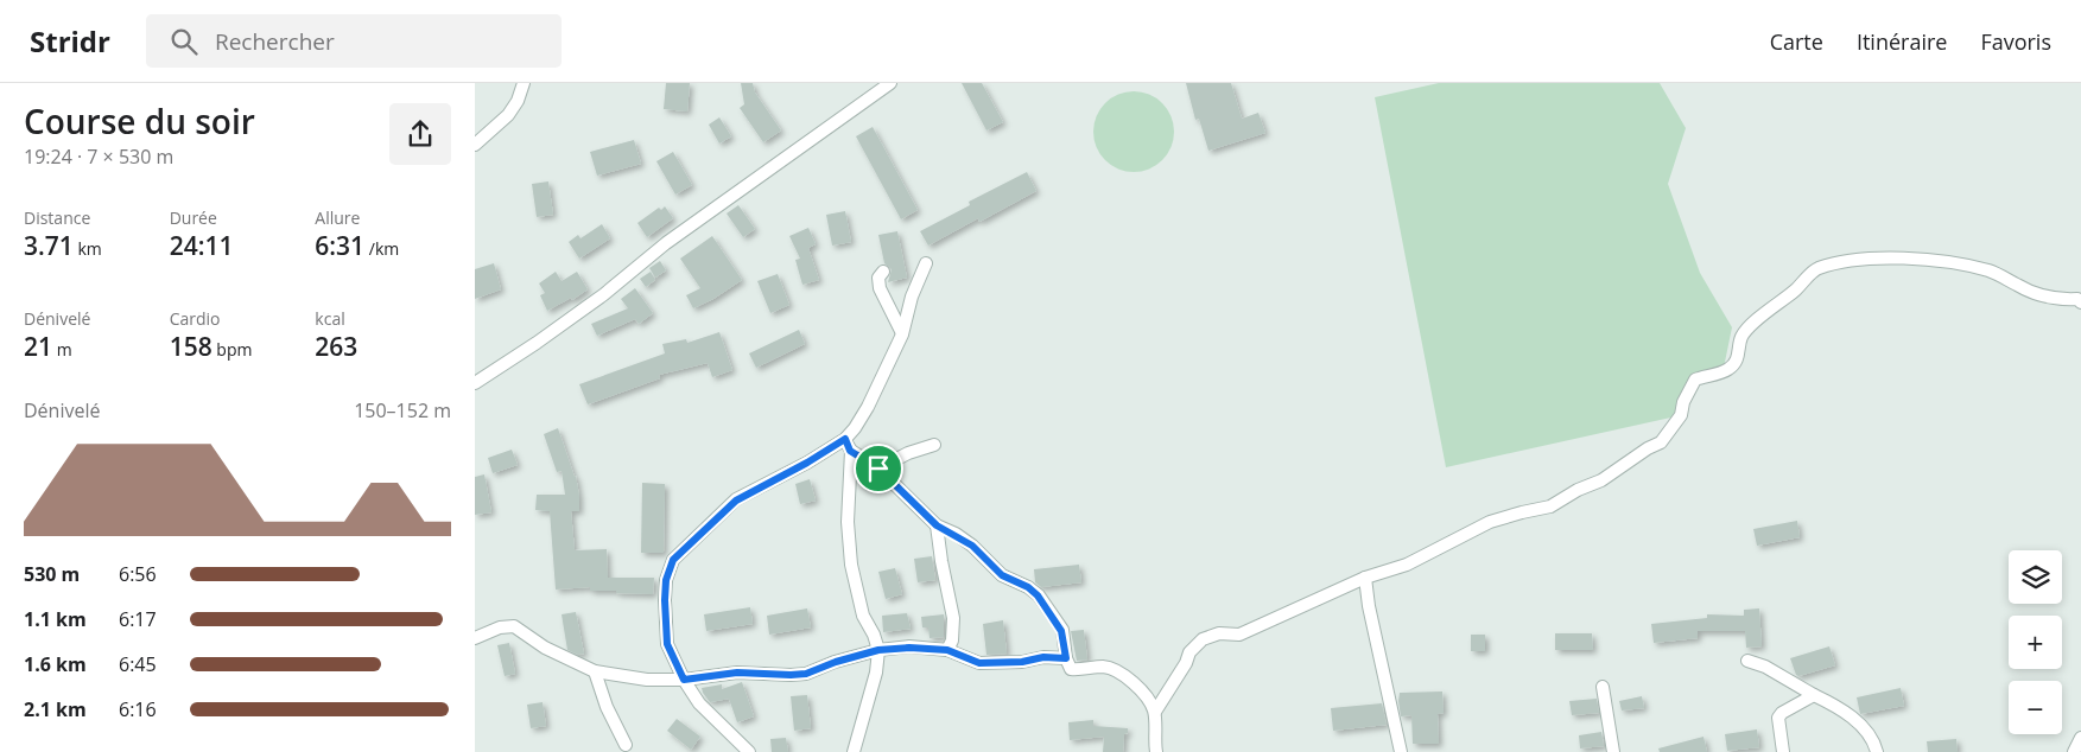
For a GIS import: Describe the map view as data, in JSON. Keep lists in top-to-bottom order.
{
  "page": {
    "header": "Stridr",
    "search": "Rechercher",
    "nav": ["Carte", "Itinéraire", "Favoris"],
    "heading": ["Course du soir", "19:24 · 7 × 530 m"],
    "stats": [
      ["Distance", "3.71 km"],
      ["Durée", "24:11"],
      ["Allure", "6:31 /km"],
      ["Dénivelé", "21 m"],
      ["Cardio", "158 bpm"],
      ["kcal", "263"]
    ],
    "chart": ["Dénivelé", "150–152 m"],
    "map_buttons": ["+", "−"],
    "list": [
      {
        "name": "530 m",
        "note": "6:56"
      },
      {
        "name": "1.1 km",
        "note": "6:17"
      },
      {
        "name": "1.6 km",
        "note": "6:45"
      },
      {
        "name": "2.1 km",
        "note": "6:16"
      }
    ]
  }
}
